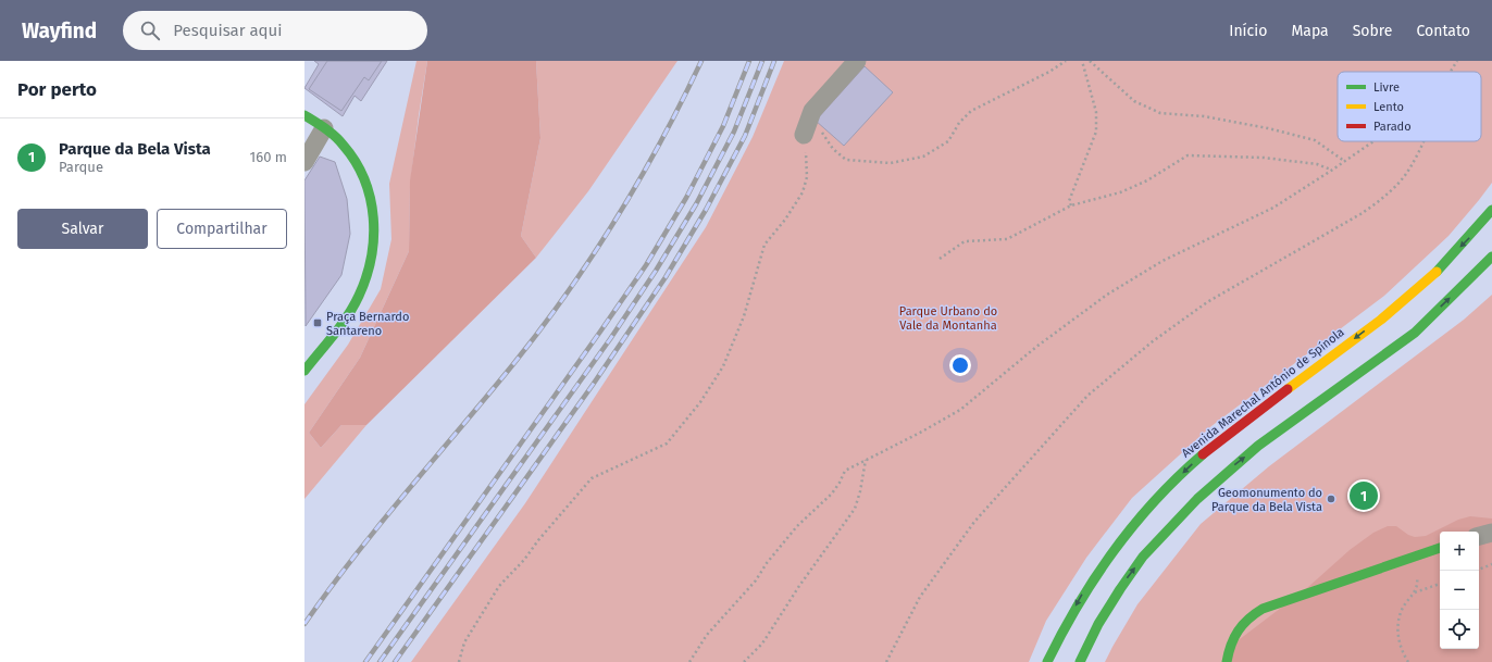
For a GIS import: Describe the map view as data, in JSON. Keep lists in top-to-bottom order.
{
  "streets": {
    "main road": ["Avenida Marechal António de Spínola"]
  },
  "parks": ["Parque Urbano do Vale da Montanha"],
  "places": {
    "transit": ["Praça Bernardo Santareno"],
    "other": ["Geomonumento do Parque da Bela Vista"]
  },
  "legend": ["Livre", "Lento", "Parado"],
  "page": {
    "header": "Wayfind",
    "search": "Pesquisar aqui",
    "nav": [
      "Início",
      "Mapa",
      "Sobre",
      "Contato"
    ],
    "heading": "Por perto",
    "list": [
      {
        "mark": "1",
        "name": "Parque da Bela Vista",
        "note": "Parque",
        "value": "160 m"
      }
    ],
    "buttons": ["Salvar", "Compartilhar"],
    "pins": "1",
    "map_buttons": ["+", "−"]
  }
}
